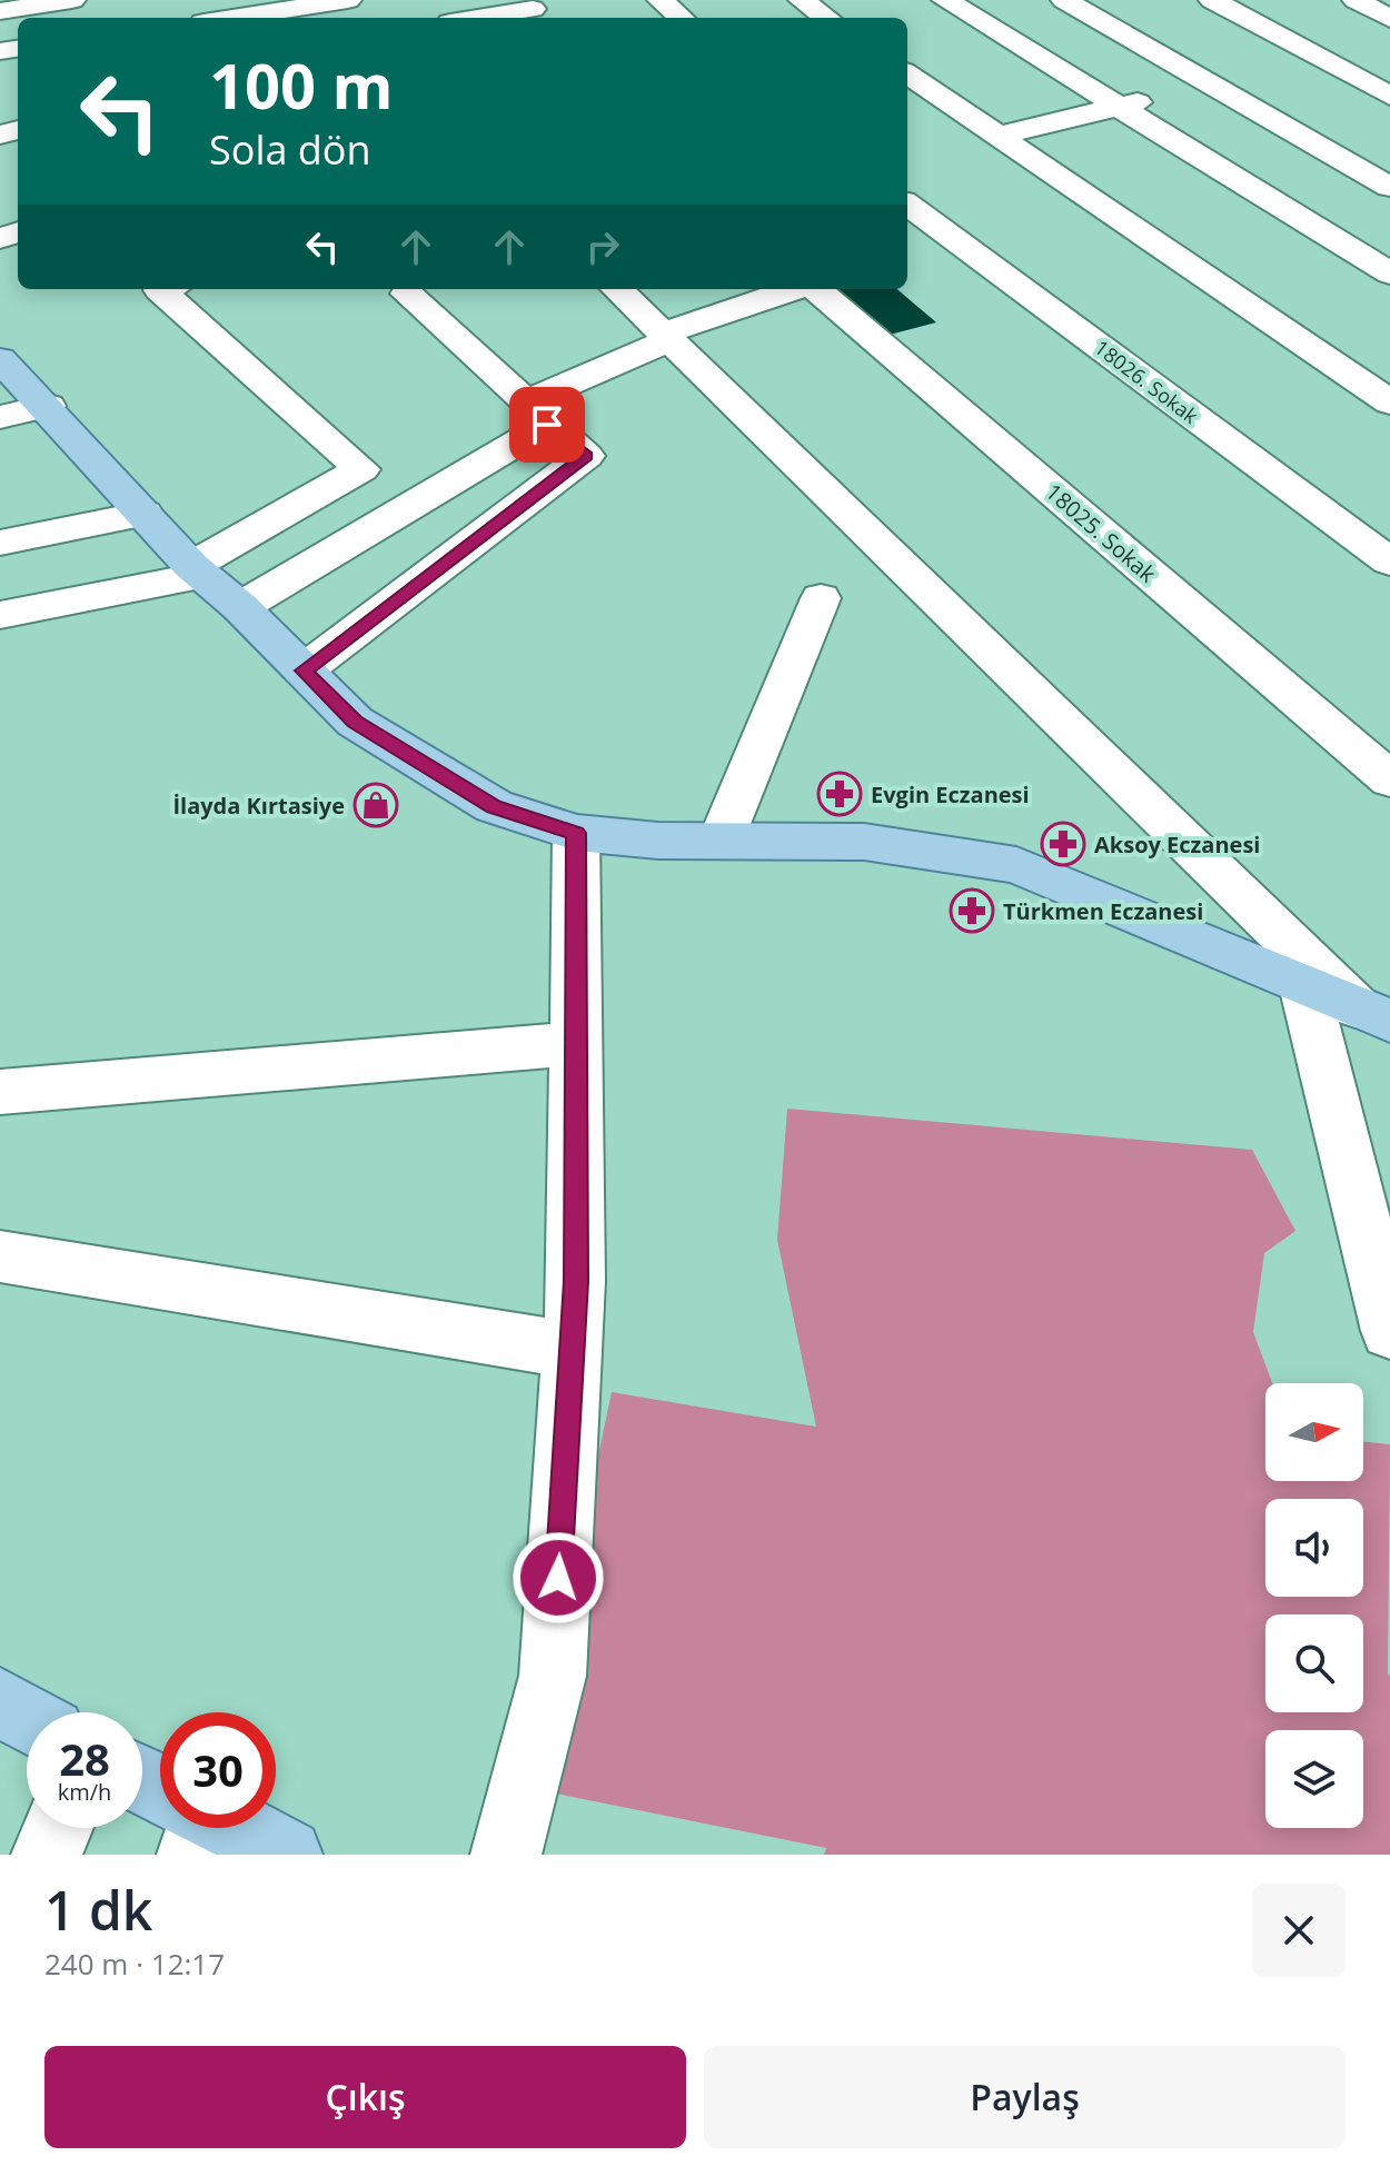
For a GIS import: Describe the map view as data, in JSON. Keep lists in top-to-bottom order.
{
  "streets": {
    "street": ["18026. Sokak", "18025. Sokak"]
  },
  "places": {
    "pharmacy": ["Evgin Eczanesi", "Aksoy Eczanesi", "Türkmen Eczanesi"],
    "shop": ["İlayda Kırtasiye"]
  },
  "north": "right",
  "page": {
    "turn": ["100 m", "Sola dön"],
    "speed": "28 km/h",
    "limit": "30",
    "heading": ["1 dk", "240 m · 12:17"],
    "buttons": ["Çıkış", "Paylaş"]
  }
}
